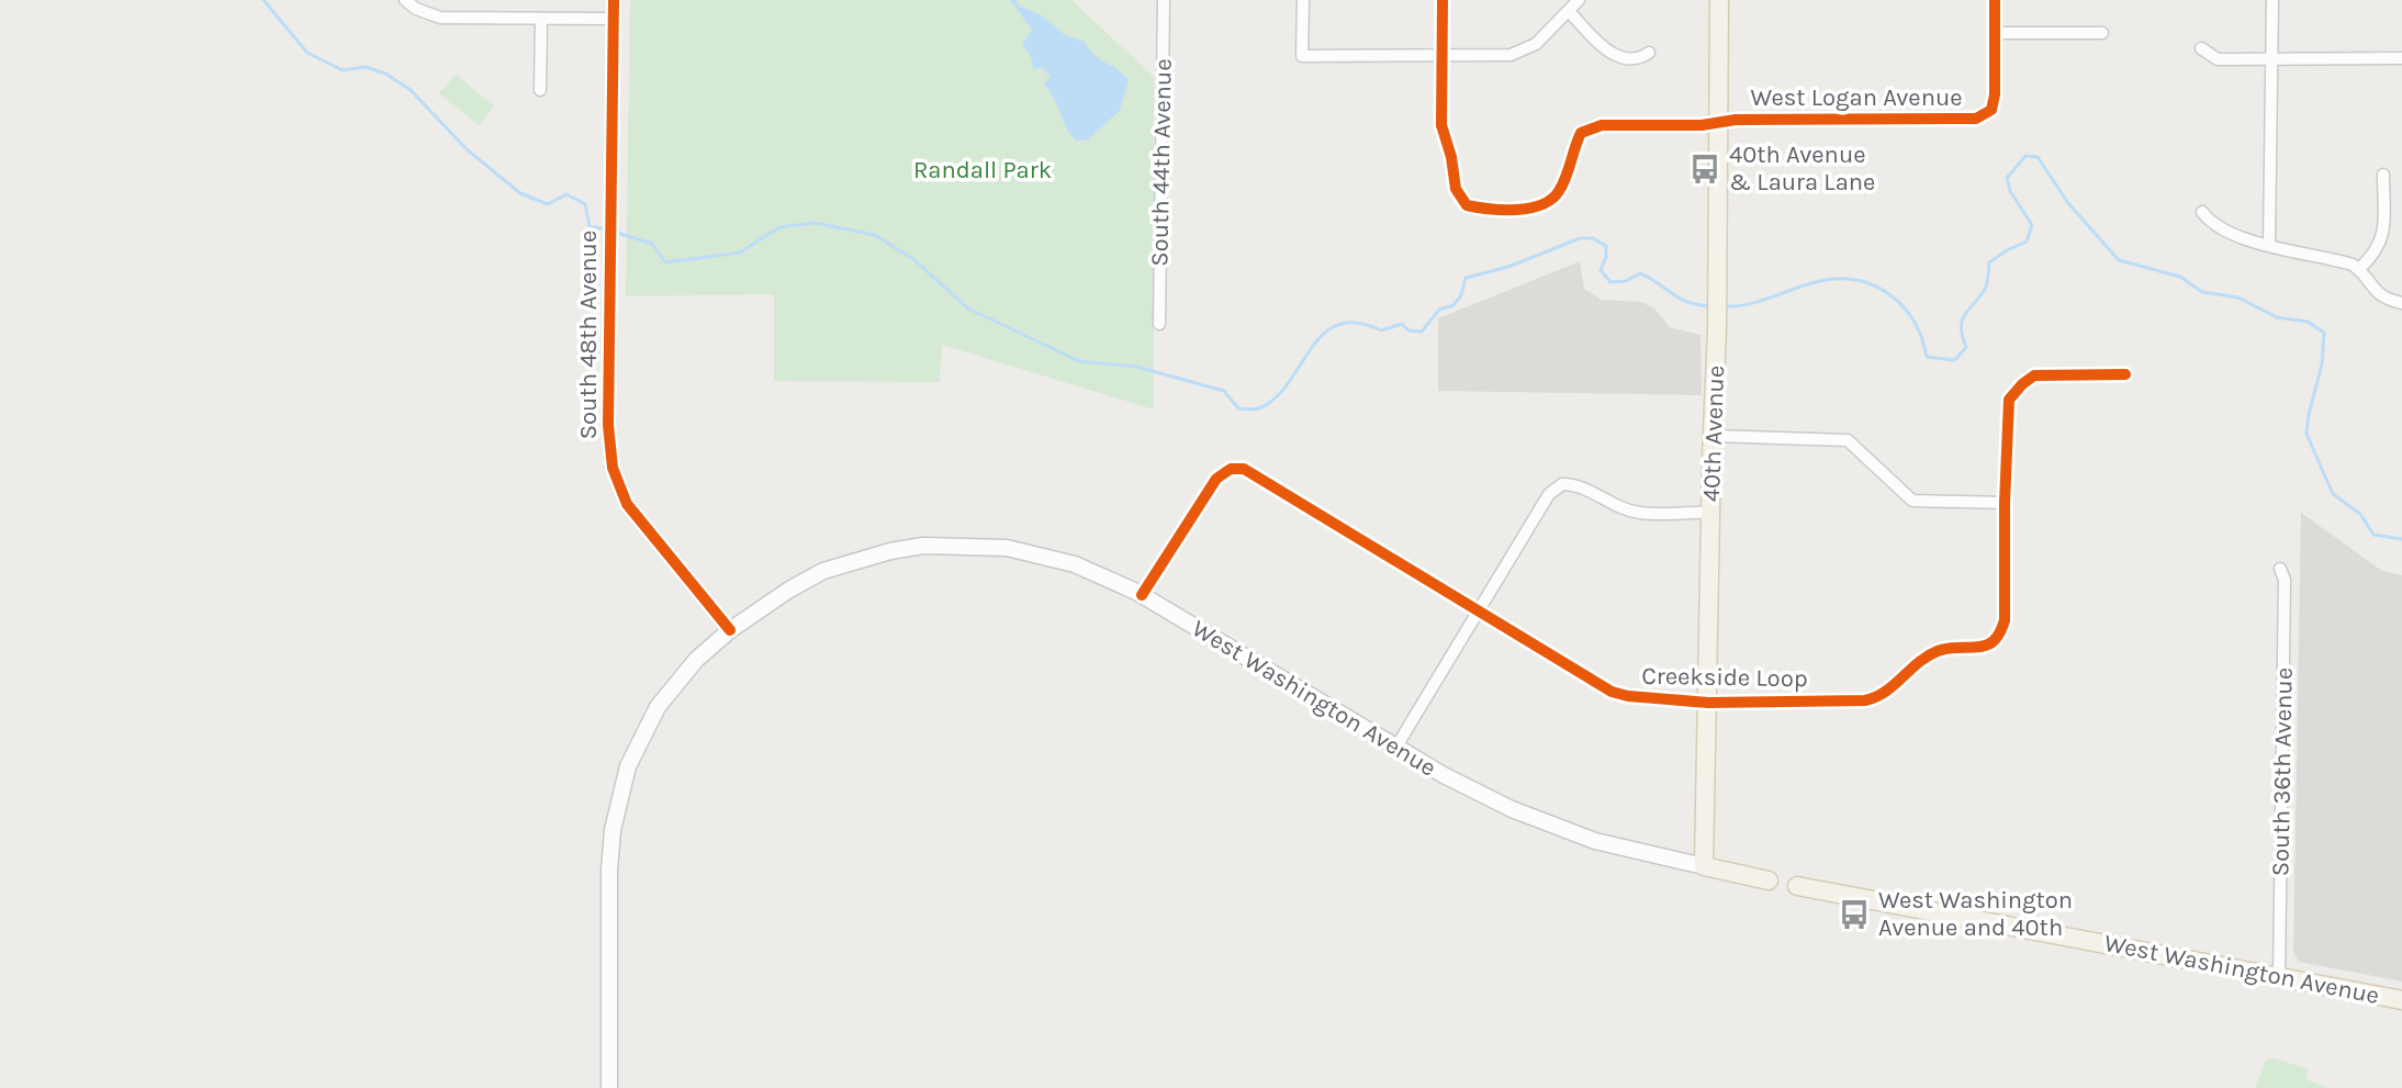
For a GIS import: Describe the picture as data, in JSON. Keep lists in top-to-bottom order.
{
  "streets": {
    "main road": ["40th Avenue", "West Washington Avenue"],
    "street": [
      "West Logan Avenue",
      "South 44th Avenue",
      "South 48th Avenue",
      "Creekside Loop",
      "South 36th Avenue"
    ]
  },
  "crossings": [
    ["West Logan Avenue", "40th Avenue"],
    ["South 48th Avenue", "West Washington Avenue"],
    ["40th Avenue", "Creekside Loop"],
    ["40th Avenue", "West Washington Avenue"],
    ["Creekside Loop", "West Washington Avenue"],
    ["West Washington Avenue", "South 36th Avenue"]
  ],
  "parks": ["Randall Park"],
  "places": {
    "bus stop": ["40th Avenue & Laura Lane", "West Washington Avenue and 40th"]
  }
}
